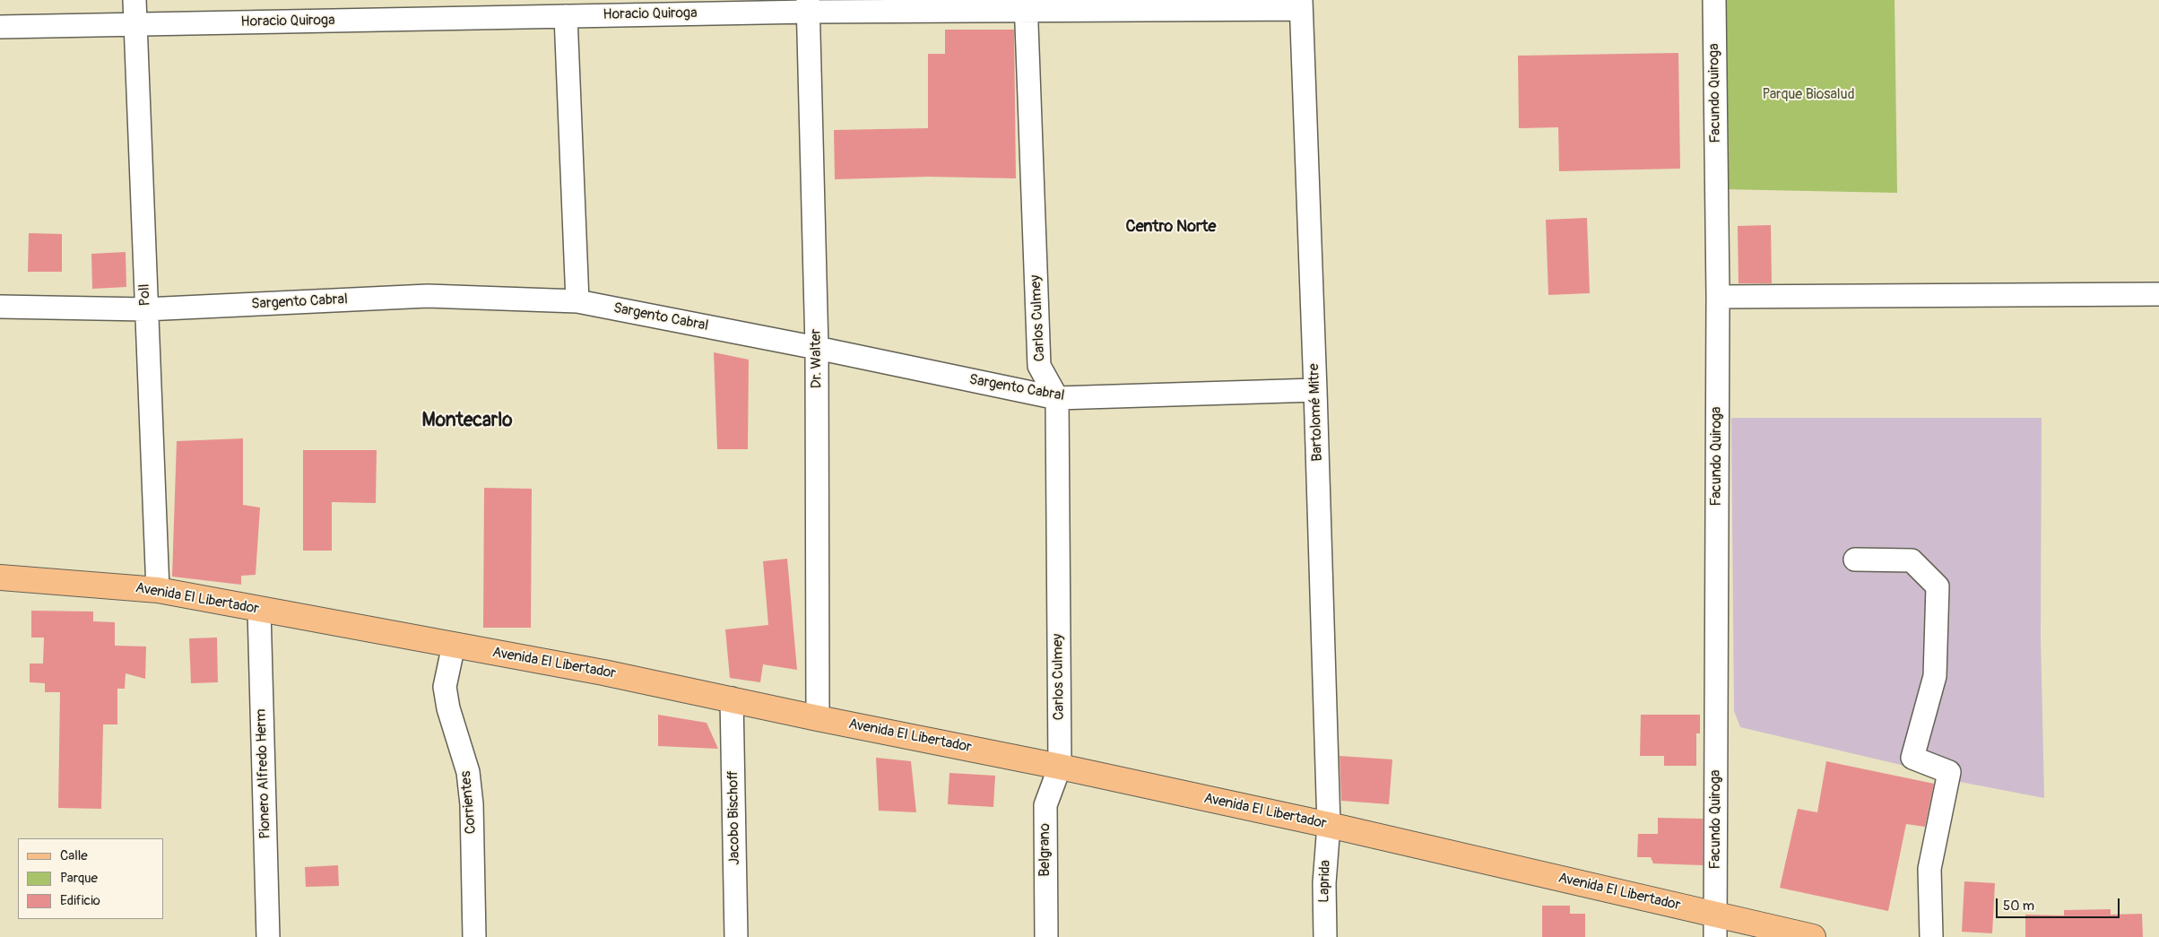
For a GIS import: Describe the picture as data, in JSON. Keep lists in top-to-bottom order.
{
  "streets": {
    "main road": ["Avenida El Libertador"],
    "street": [
      "Horacio Quiroga",
      "Facundo Quiroga",
      "Poll",
      "Sargento Cabral",
      "Carlos Culmey",
      "Dr. Walter",
      "Bartolomé Mitre",
      "Pionero Alfredo Herm",
      "Corrientes",
      "Jacobo Bischoff",
      "Belgrano",
      "Laprida"
    ]
  },
  "crossings": [
    ["Horacio Quiroga", "Poll"],
    ["Horacio Quiroga", "Carlos Culmey"],
    ["Horacio Quiroga", "Dr. Walter"],
    ["Horacio Quiroga", "Bartolomé Mitre"],
    ["Facundo Quiroga", "Avenida El Libertador"],
    ["Poll", "Sargento Cabral"],
    ["Poll", "Avenida El Libertador"],
    ["Sargento Cabral", "Carlos Culmey"],
    ["Sargento Cabral", "Dr. Walter"],
    ["Sargento Cabral", "Bartolomé Mitre"],
    ["Carlos Culmey", "Avenida El Libertador"],
    ["Carlos Culmey", "Belgrano"],
    ["Dr. Walter", "Avenida El Libertador"],
    ["Bartolomé Mitre", "Avenida El Libertador"],
    ["Bartolomé Mitre", "Laprida"],
    ["Avenida El Libertador", "Pionero Alfredo Herm"],
    ["Avenida El Libertador", "Corrientes"],
    ["Avenida El Libertador", "Jacobo Bischoff"],
    ["Avenida El Libertador", "Belgrano"],
    ["Avenida El Libertador", "Laprida"]
  ],
  "districts": ["Centro Norte", "Montecarlo"],
  "parks": ["Parque Biosalud"],
  "legend": ["Calle", "Parque", "Edificio"],
  "scale_bar": "50 m"
}
